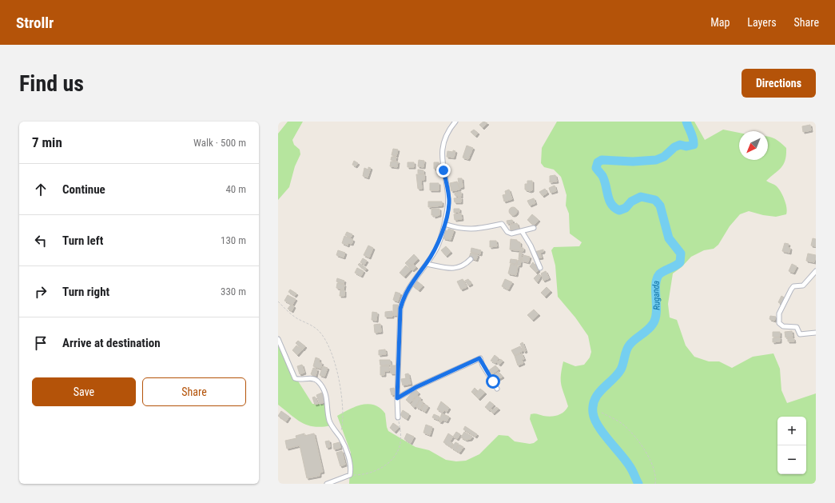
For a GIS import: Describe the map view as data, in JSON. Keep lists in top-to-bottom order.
{
  "water": ["Ruganda"],
  "north": "bottom left",
  "page": {
    "header": "Strollr",
    "nav": ["Map", "Layers", "Share"],
    "buttons": [
      "Directions",
      ["Save", "Share"]
    ],
    "title": "Find us",
    "heading": ["7 min", "Walk · 500 m"],
    "list": [
      ["Continue", "40 m"],
      ["Turn left", "130 m"],
      ["Turn right", "330 m"],
      "Arrive at destination"
    ],
    "map_buttons": ["+", "−"]
  }
}
